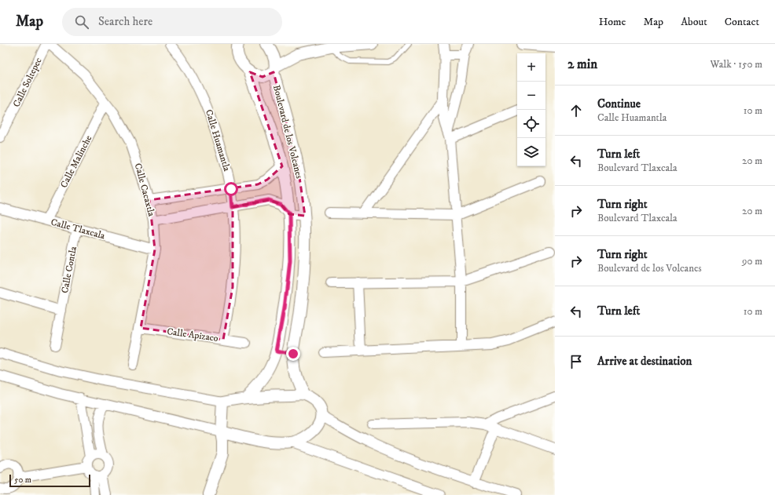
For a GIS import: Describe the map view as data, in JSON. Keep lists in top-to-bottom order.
{
  "streets": {
    "street": [
      "Calle Soltepec",
      "Boulevard de los Volcanes",
      "Calle Huamantla",
      "Calle Malinche",
      "Calle Cacaxtla",
      "Calle Tlaxcala",
      "Calle Contla",
      "Calle Apizaco"
    ]
  },
  "crossings": [
    ["Calle Huamantla", "Calle Apizaco"],
    ["Calle Malinche", "Calle Cacaxtla"],
    ["Calle Malinche", "Calle Tlaxcala"],
    ["Calle Cacaxtla", "Calle Tlaxcala"],
    ["Calle Cacaxtla", "Calle Apizaco"],
    ["Calle Tlaxcala", "Calle Contla"]
  ],
  "scale_bar": "50 m",
  "page": {
    "header": "Map",
    "search": "Search here",
    "nav": [
      "Home",
      "Map",
      "About",
      "Contact"
    ],
    "heading": ["2 min", "Walk · 150 m"],
    "map_buttons": ["+", "−"],
    "list": [
      ["Continue", "Calle Huamantla", "10 m"],
      ["Turn left", "Boulevard Tlaxcala", "20 m"],
      ["Turn right", "Boulevard Tlaxcala", "20 m"],
      ["Turn right", "Boulevard de los Volcanes", "90 m"],
      ["Turn left", "10 m"],
      "Arrive at destination"
    ],
    "scale": "50 m"
  }
}
